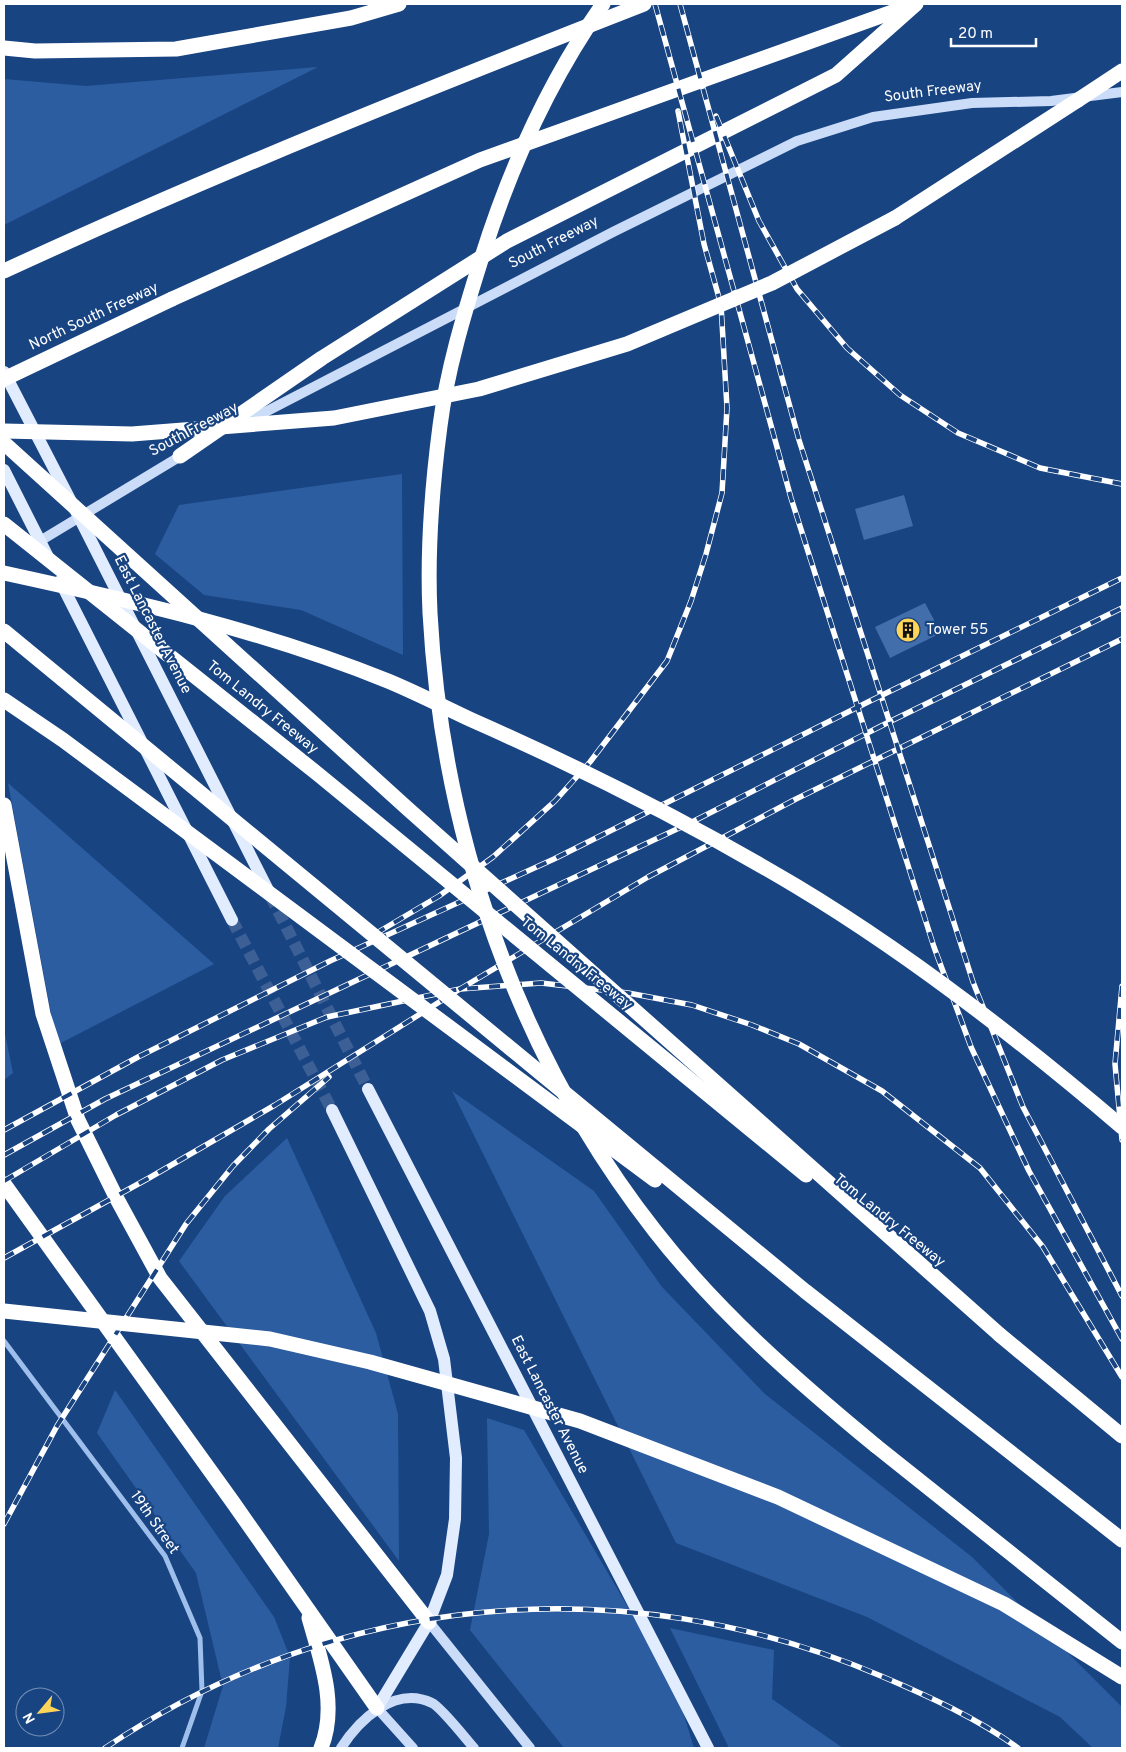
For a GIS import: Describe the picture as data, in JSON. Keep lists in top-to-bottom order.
{
  "streets": {
    "highway": ["North South Freeway", "Tom Landry Freeway"],
    "main road": ["South Freeway", "East Lancaster Avenue"],
    "street": ["19th Street"]
  },
  "crossings": [
    ["South Freeway", "East Lancaster Avenue"]
  ],
  "places": {
    "building": ["Tower 55"]
  },
  "scale_bar": "20 m",
  "north": "bottom left"
}
